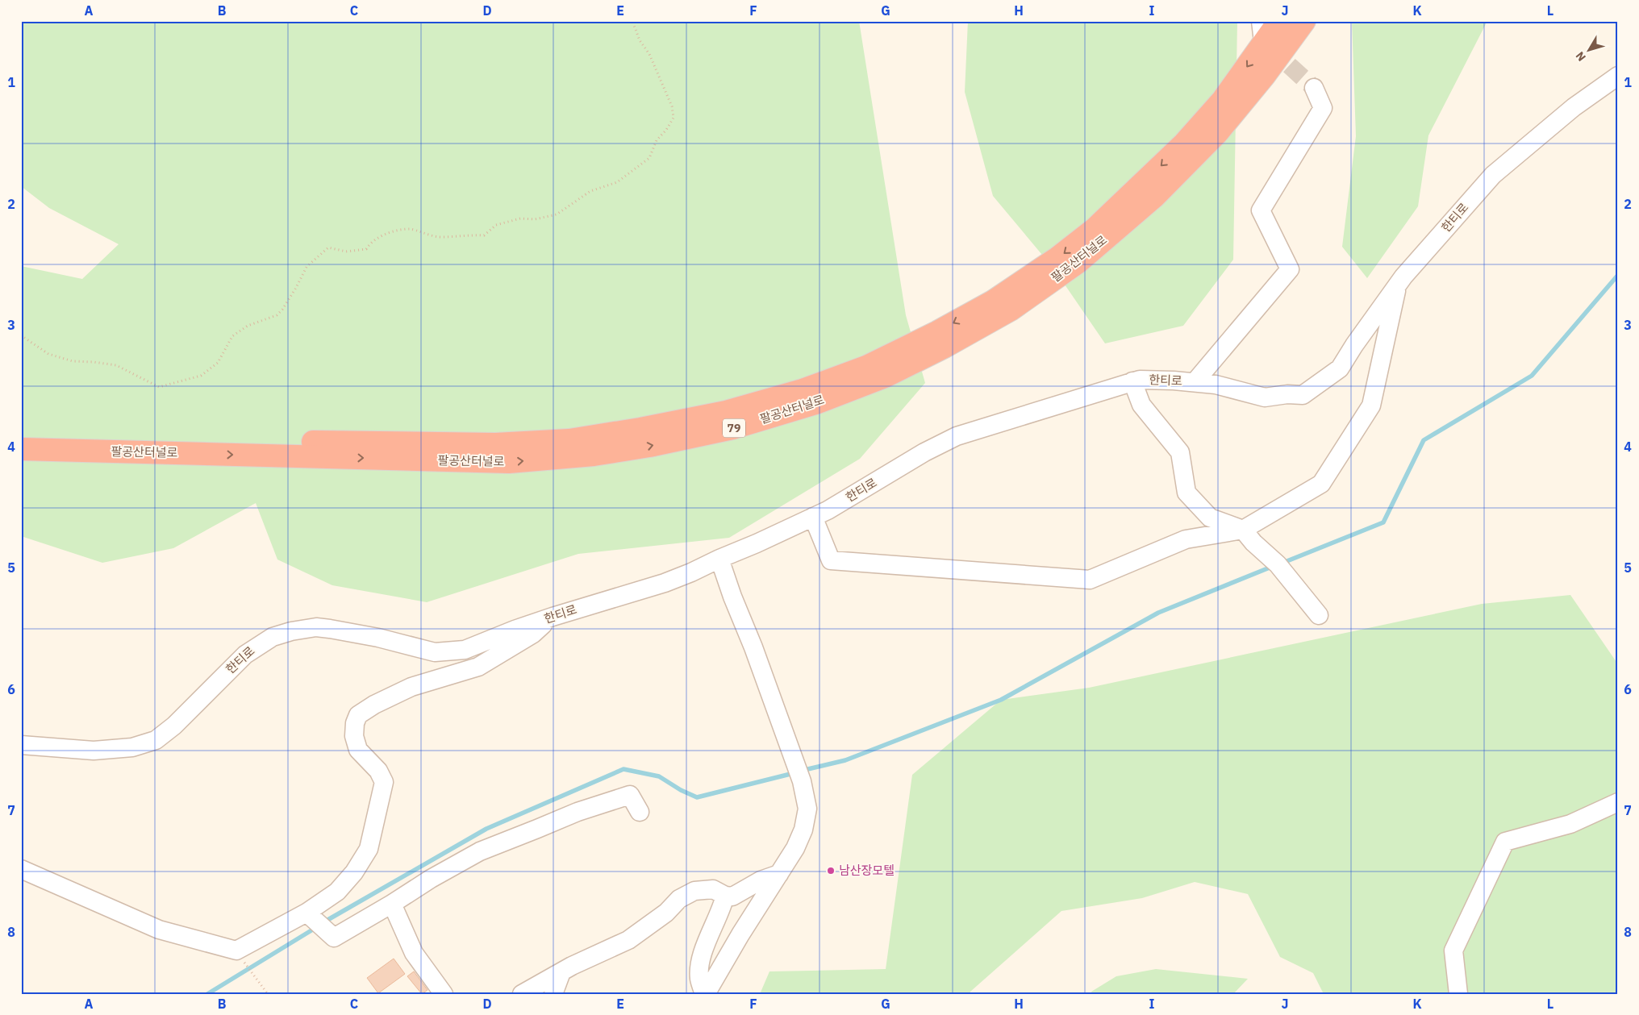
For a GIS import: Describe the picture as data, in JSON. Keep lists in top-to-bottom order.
{
  "streets": {
    "highway": ["팔공산터널로", "79"],
    "street": ["한티로"]
  },
  "places": ["남산장모텔"],
  "north": "bottom left",
  "grid": {
    "columns": [
      "A",
      "B",
      "C",
      "D",
      "E",
      "F",
      "G",
      "H",
      "I",
      "J",
      "K",
      "L"
    ],
    "rows": [
      "1",
      "2",
      "3",
      "4",
      "5",
      "6",
      "7",
      "8"
    ]
  }
}
